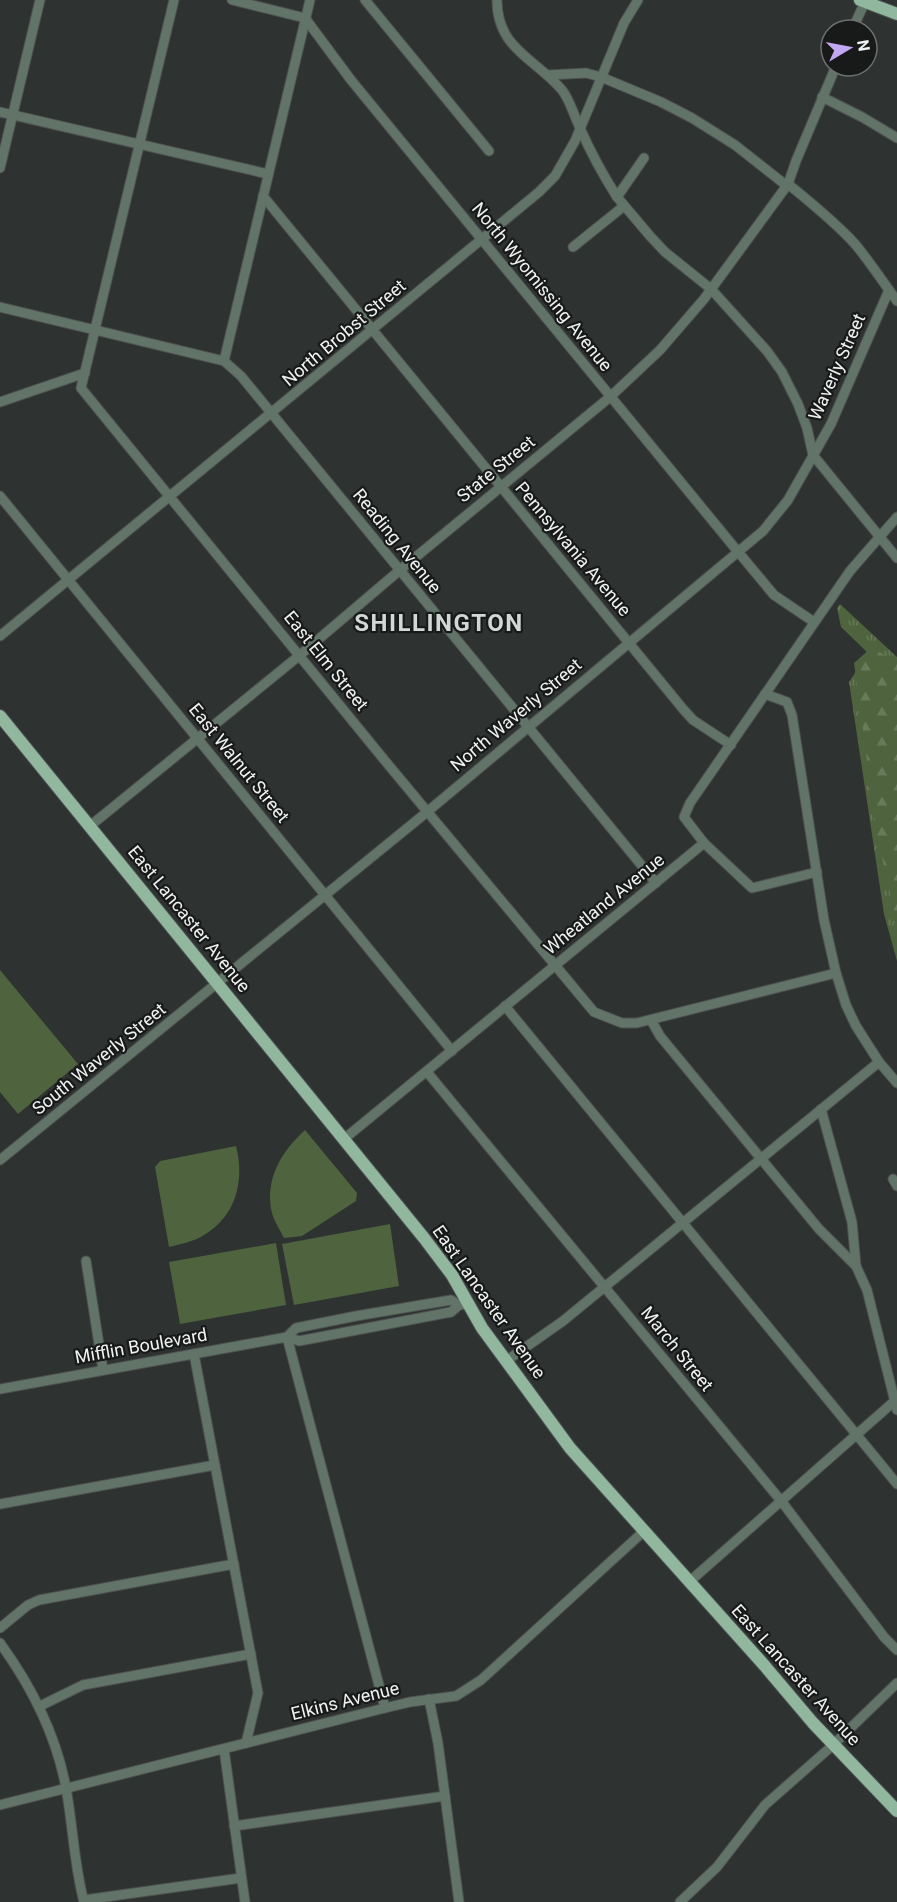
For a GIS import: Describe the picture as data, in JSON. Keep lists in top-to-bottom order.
{
  "streets": {
    "main road": ["East Lancaster Avenue"],
    "street": [
      "North Wyomissing Avenue",
      "North Brobst Street",
      "Waverly Street",
      "State Street",
      "Reading Avenue",
      "Pennsylvania Avenue",
      "East Elm Street",
      "North Waverly Street",
      "East Walnut Street",
      "Wheatland Avenue",
      "South Waverly Street",
      "Mifflin Boulevard",
      "March Street",
      "Elkins Avenue"
    ]
  },
  "crossings": [
    ["North Wyomissing Avenue", "North Brobst Street"],
    ["North Wyomissing Avenue", "State Street"],
    ["North Wyomissing Avenue", "North Waverly Street"],
    ["North Brobst Street", "Reading Avenue"],
    ["North Brobst Street", "Pennsylvania Avenue"],
    ["North Brobst Street", "East Elm Street"],
    ["North Brobst Street", "East Walnut Street"],
    ["Waverly Street", "North Waverly Street"],
    ["State Street", "Reading Avenue"],
    ["State Street", "Pennsylvania Avenue"],
    ["State Street", "East Elm Street"],
    ["State Street", "East Walnut Street"],
    ["State Street", "East Lancaster Avenue"],
    ["Reading Avenue", "North Waverly Street"],
    ["Reading Avenue", "Wheatland Avenue"],
    ["Pennsylvania Avenue", "North Waverly Street"],
    ["East Elm Street", "North Waverly Street"],
    ["East Elm Street", "Wheatland Avenue"],
    ["North Waverly Street", "East Walnut Street"],
    ["North Waverly Street", "East Lancaster Avenue"],
    ["North Waverly Street", "South Waverly Street"],
    ["East Walnut Street", "Wheatland Avenue"],
    ["Wheatland Avenue", "East Lancaster Avenue"],
    ["Wheatland Avenue", "March Street"],
    ["East Lancaster Avenue", "South Waverly Street"],
    ["East Lancaster Avenue", "Mifflin Boulevard"],
    ["East Lancaster Avenue", "Elkins Avenue"]
  ],
  "districts": ["SHILLINGTON"],
  "north": "right"
}
